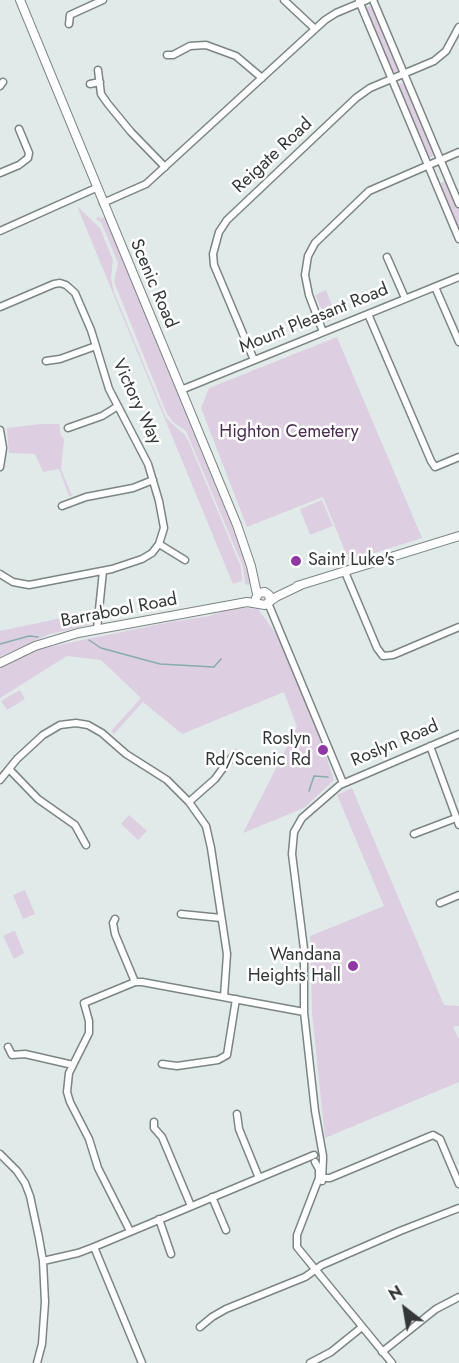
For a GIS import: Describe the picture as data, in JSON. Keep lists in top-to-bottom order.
{
  "streets": {
    "main road": ["Scenic Road", "Barrabool Road"],
    "street": [
      "Reigate Road",
      "Mount Pleasant Road",
      "Victory Way",
      "Roslyn Road"
    ]
  },
  "crossings": [
    ["Reigate Road", "Mount Pleasant Road"],
    ["Scenic Road", "Mount Pleasant Road"],
    ["Scenic Road", "Barrabool Road"]
  ],
  "parks": ["Highton Cemetery"],
  "places": ["Saint Luke's", "Roslyn Rd/Scenic Rd", "Wandana Heights Hall"],
  "north": "top left"
}
